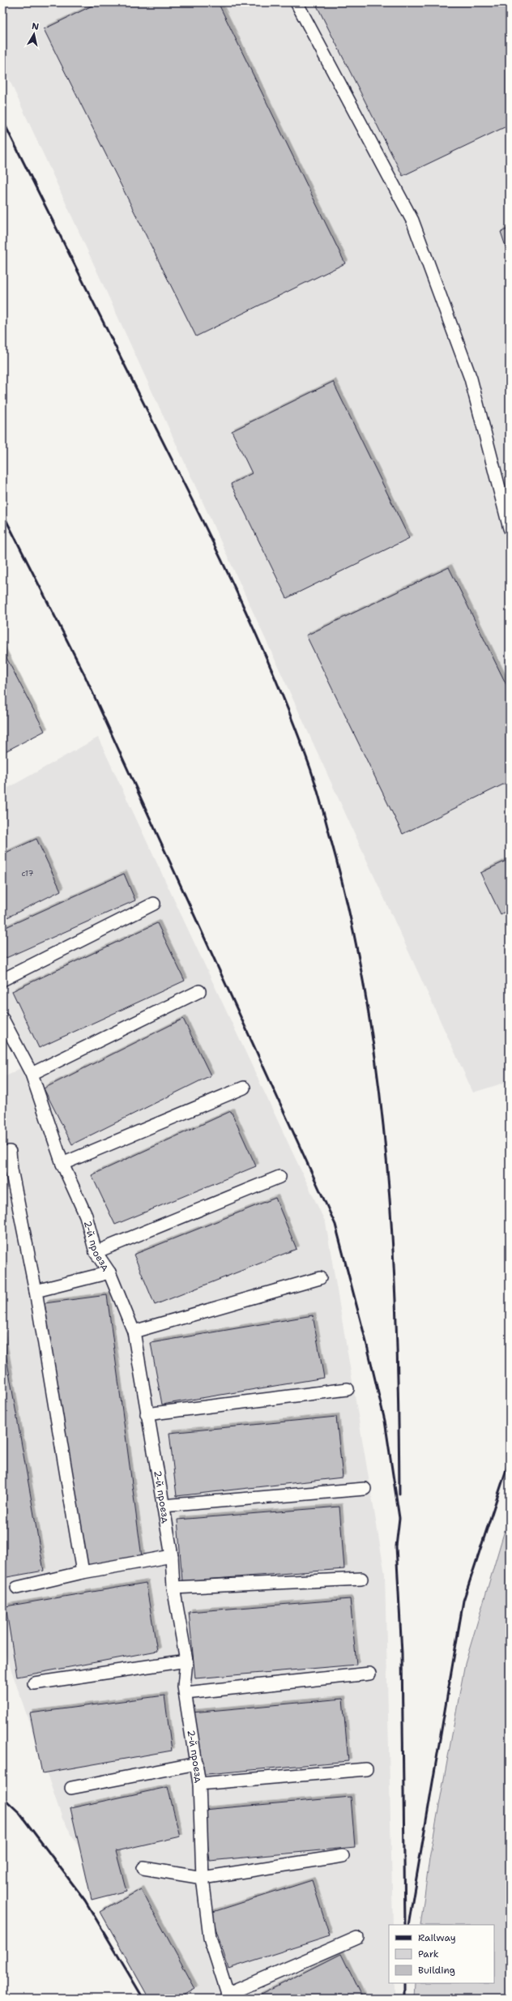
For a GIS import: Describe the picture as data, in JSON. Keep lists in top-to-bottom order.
{
  "streets": {
    "lane": ["2-й проезд"]
  },
  "house_numbers": ["с17"],
  "legend": ["Railway", "Park", "Building"],
  "north": "top"
}
